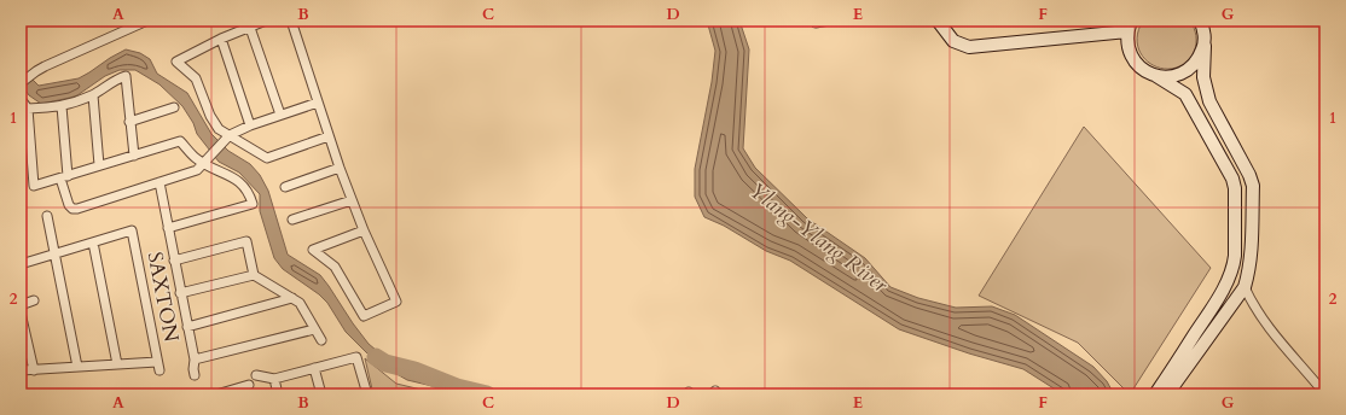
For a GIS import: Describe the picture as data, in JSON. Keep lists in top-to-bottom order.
{
  "streets": {
    "street": ["SAXTON"]
  },
  "water": ["Ylang-Ylang River"],
  "grid": {
    "columns": [
      "A",
      "B",
      "C",
      "D",
      "E",
      "F",
      "G"
    ],
    "rows": ["1", "2"]
  }
}
